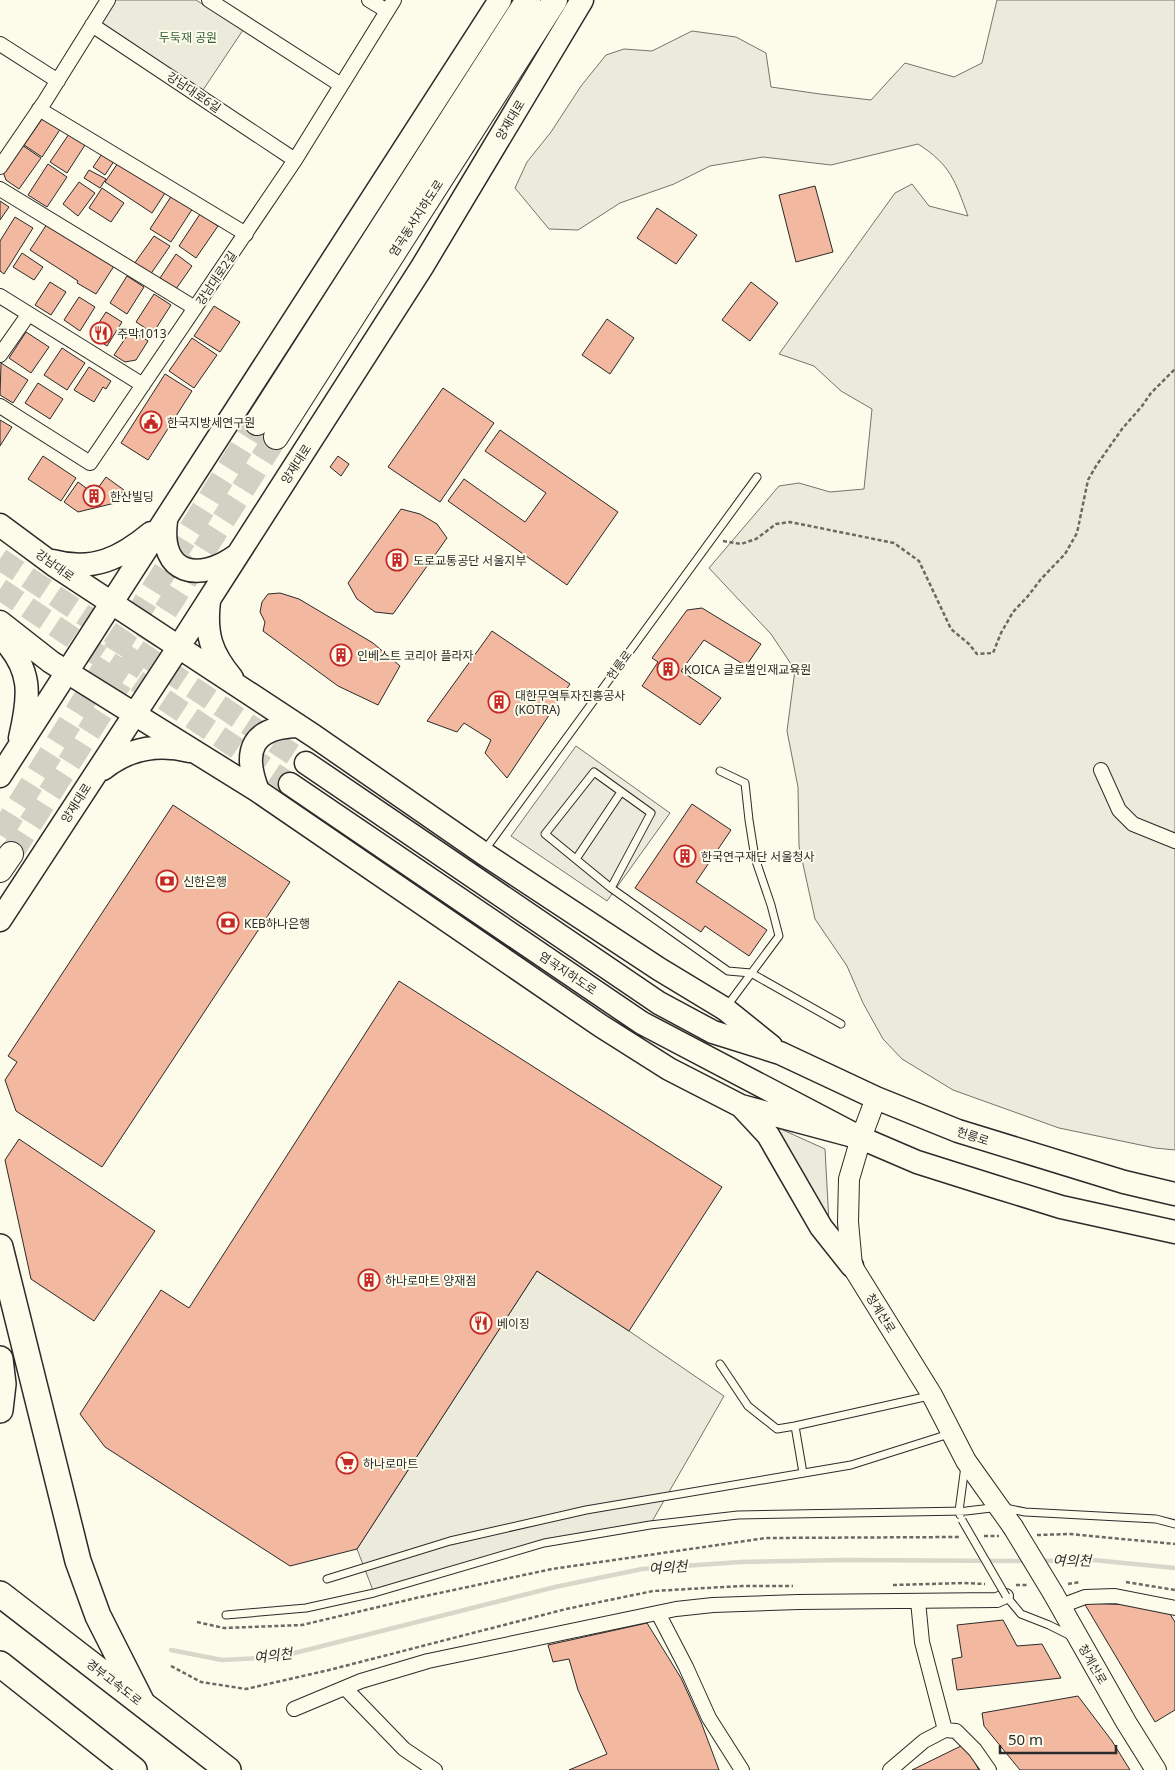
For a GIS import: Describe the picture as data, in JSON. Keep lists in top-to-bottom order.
{
  "streets": {
    "highway": ["염곡동서지하도로", "경부고속도로"],
    "main road": [
      "양재대로",
      "강남대로",
      "헌릉로",
      "염곡지하도로",
      "청계산로"
    ],
    "street": ["강남대로6길", "강남대로2길"]
  },
  "crossings": [
    ["강남대로6길", "강남대로2길"],
    ["양재대로", "강남대로"],
    ["헌릉로", "청계산로"],
    ["염곡지하도로", "청계산로"]
  ],
  "water": ["여의천"],
  "parks": ["두둑재 공원"],
  "places": {
    "restaurant": ["주막1013", "베이징"],
    "public building": ["한국지방세연구원"],
    "building": [
      "한산빌딩",
      "도로교통공단 서울지부",
      "인베스트 코리아 플라자",
      "KOICA 글로벌인재교육원",
      "대한무역투자진흥공사 (KOTRA)",
      "한국연구재단 서울청사",
      "하나로마트 양재점"
    ],
    "bank": ["신한은행", "KEB하나은행"],
    "supermarket": ["하나로마트"]
  },
  "scale_bar": "50 m"
}
